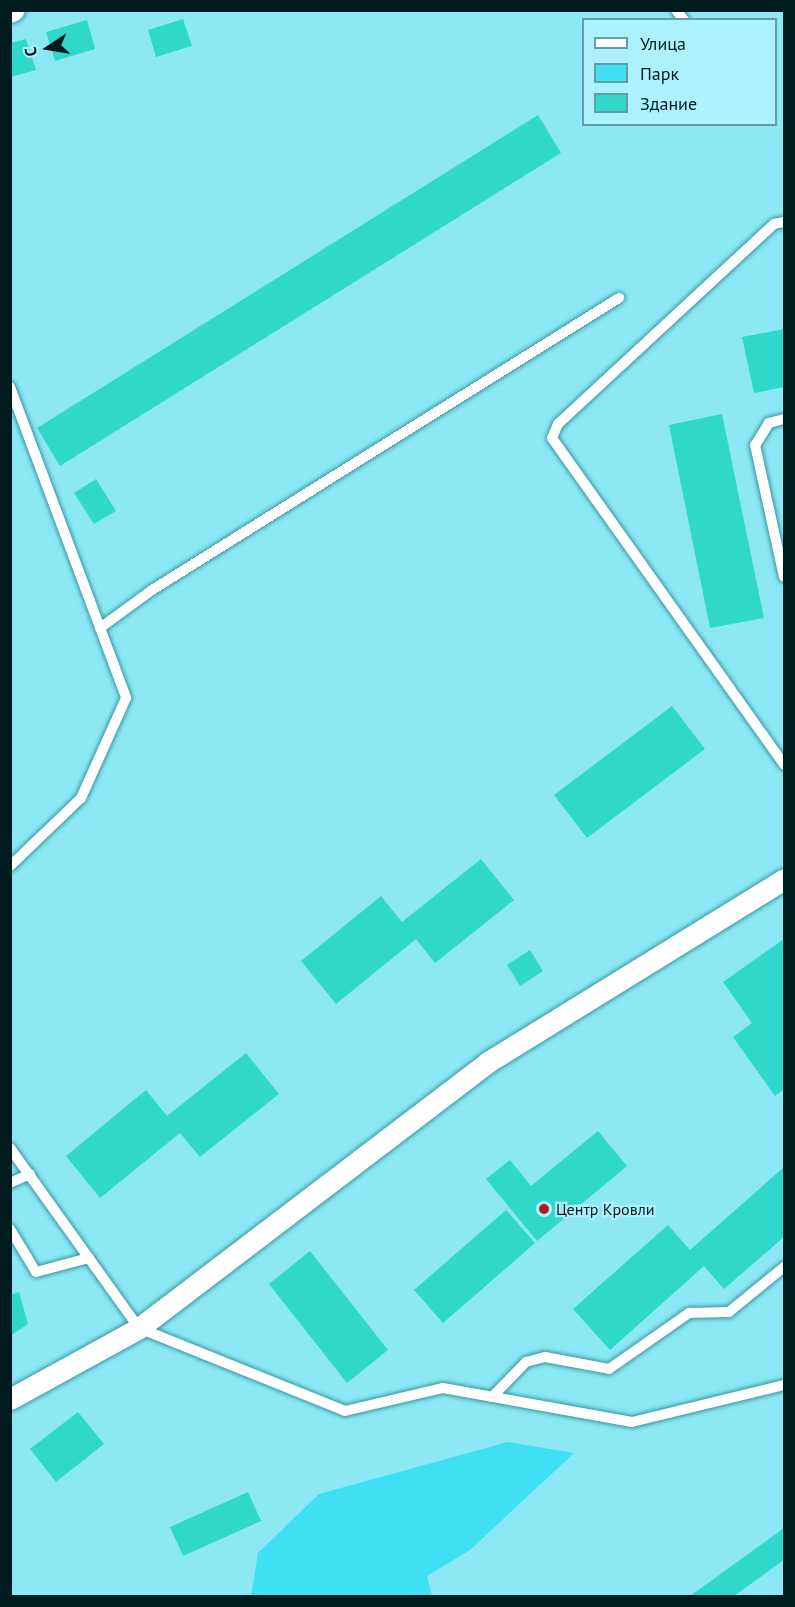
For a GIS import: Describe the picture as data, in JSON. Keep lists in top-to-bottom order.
{
  "places": ["Центр Кровли"],
  "legend": ["Улица", "Парк", "Здание"],
  "north": "left"
}
